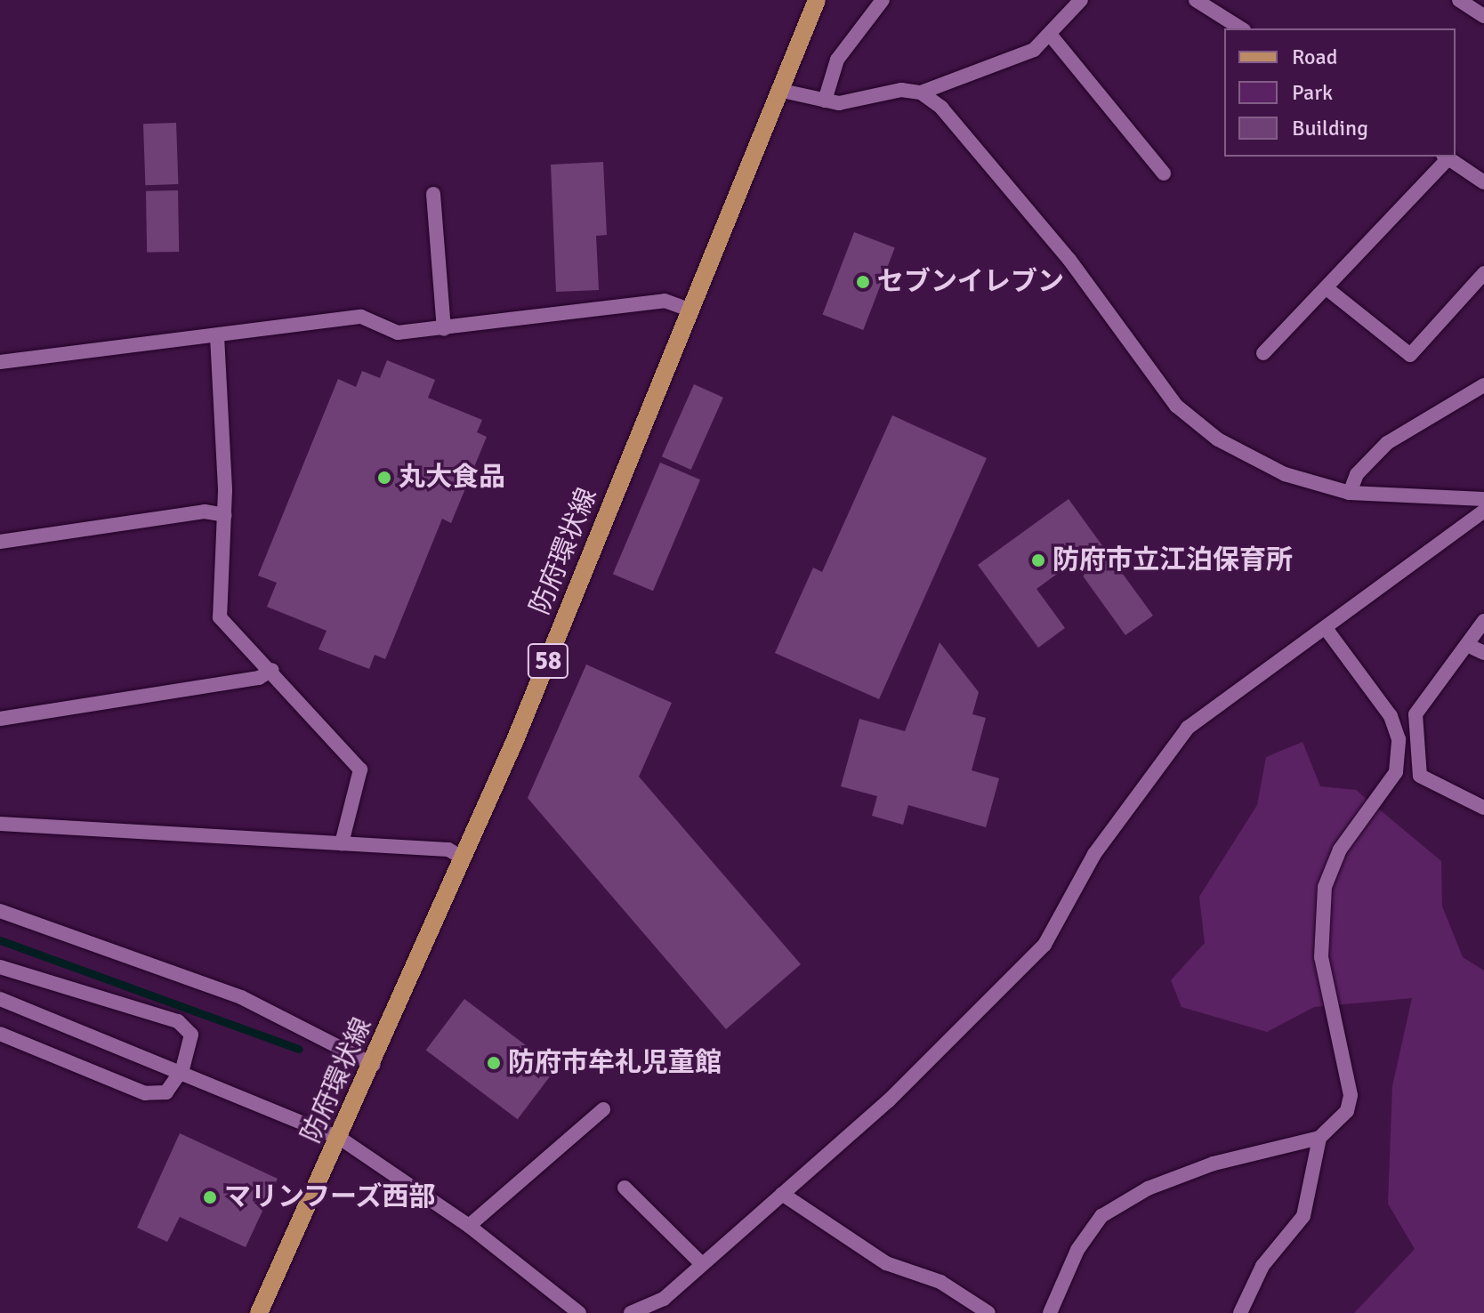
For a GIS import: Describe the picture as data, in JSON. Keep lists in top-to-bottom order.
{
  "streets": {
    "main road": ["防府環状線", "58"]
  },
  "places": [
    "セブンイレブン",
    "丸大食品",
    "防府市立江泊保育所",
    "防府市牟礼児童館",
    "マリンフーズ西部"
  ],
  "legend": ["Road", "Park", "Building"]
}
